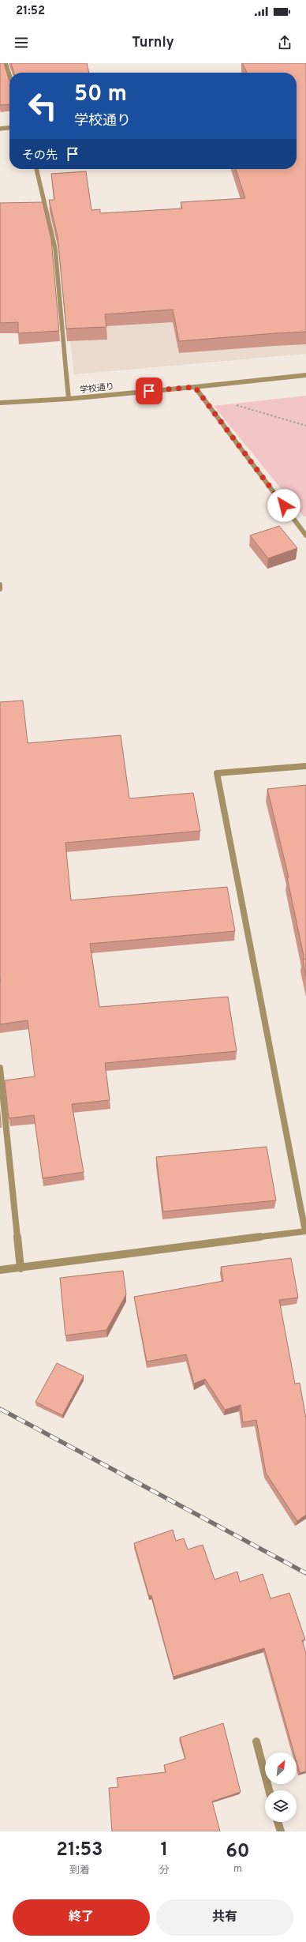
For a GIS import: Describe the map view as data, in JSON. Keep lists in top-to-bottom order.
{
  "streets": {
    "street": ["学校通り"]
  },
  "north": "top right",
  "page": {
    "status": "21:52",
    "header": "Turnly",
    "turn": ["50 m", "学校通り"],
    "then": "その先",
    "eta": [
      "21:53",
      "到着",
      "1",
      "分",
      "60",
      "m"
    ],
    "buttons": ["終了", "共有"]
  }
}
